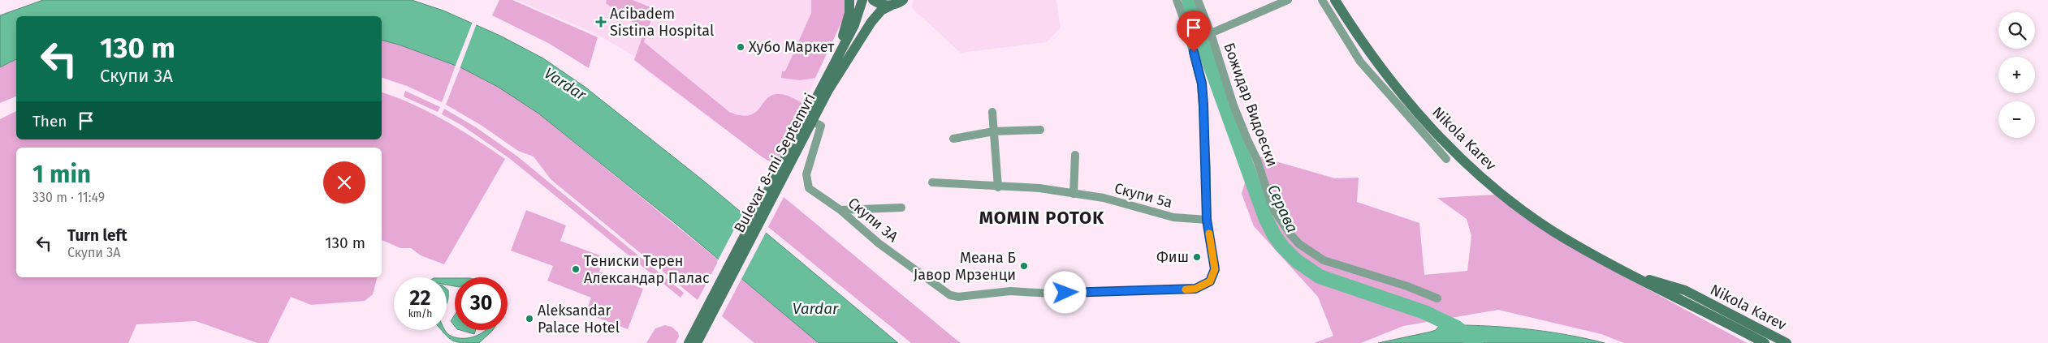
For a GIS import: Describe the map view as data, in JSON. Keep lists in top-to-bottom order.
{
  "streets": {
    "street": [
      "Божидар Видоески",
      "Nikola Karev",
      "Bulevar 8-mi Septemvri",
      "Скупи 5а",
      "Скупи 3А"
    ]
  },
  "crossings": [
    ["Bulevar 8-mi Septemvri", "Скупи 3А"],
    ["Скупи 5а", "Скупи 3А"]
  ],
  "districts": ["MOMIN POTOK"],
  "water": ["Vardar", "Серава"],
  "places": {
    "health": ["Acibadem Sistina Hospital"],
    "other": [
      "Хубо Маркет",
      "Фиш",
      "Меана Б Јавор Мрзенци",
      "Тениски Терен Александар Палас",
      "Aleksandar Palace Hotel"
    ]
  },
  "page": {
    "map_buttons": ["+", "−"],
    "turn": ["130 m", "Скупи 3А"],
    "then": "Then",
    "heading": ["1 min", "330 m · 11:49"],
    "list": [
      {
        "name": "Turn left",
        "note": "Скупи 3А",
        "value": "130 m"
      }
    ],
    "speed": "22 km/h",
    "limit": "30"
  }
}
